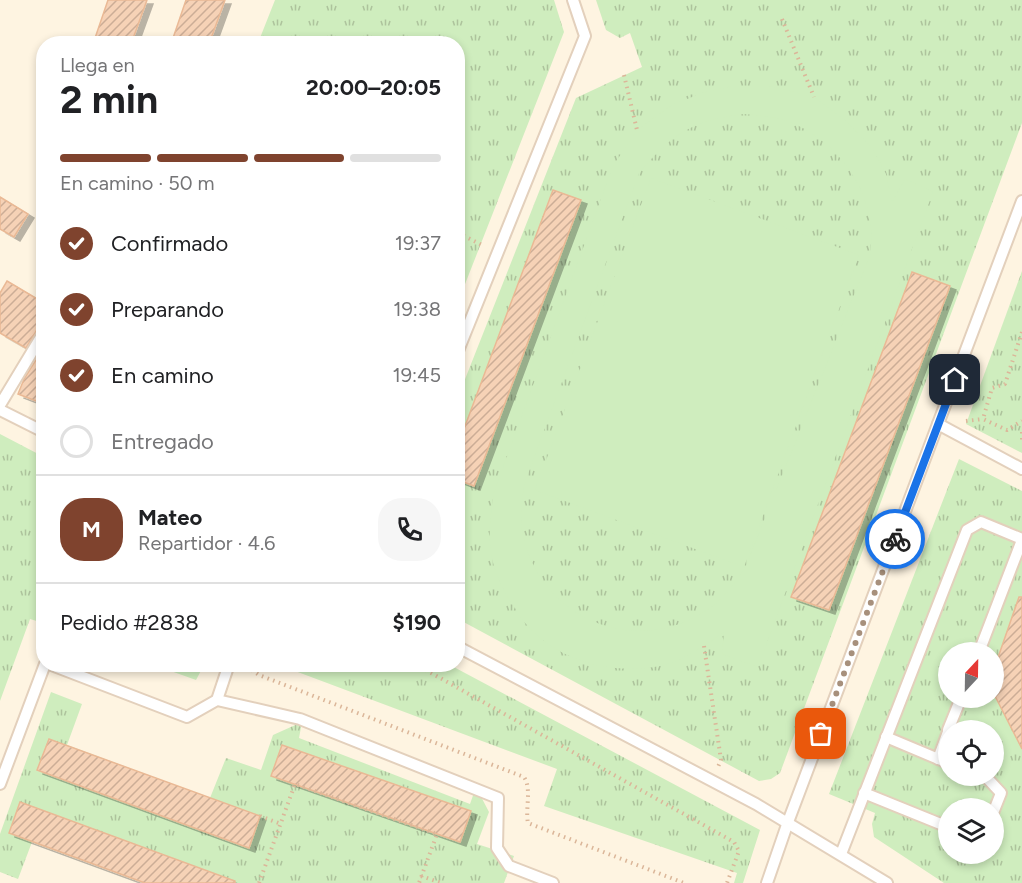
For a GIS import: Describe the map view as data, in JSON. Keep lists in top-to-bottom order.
{
  "north": "top",
  "page": {
    "heading": ["2 min", "Llega en", "20:00–20:05"],
    "panel": [
      "Mateo",
      "Repartidor · 4.6",
      "Pedido #2838",
      "$190"
    ],
    "bar": "En camino · 50 m",
    "list": [
      ["Confirmado", "19:37"],
      ["Preparando", "19:38"],
      ["En camino", "19:45"],
      "Entregado"
    ],
    "round": "M"
  }
}
